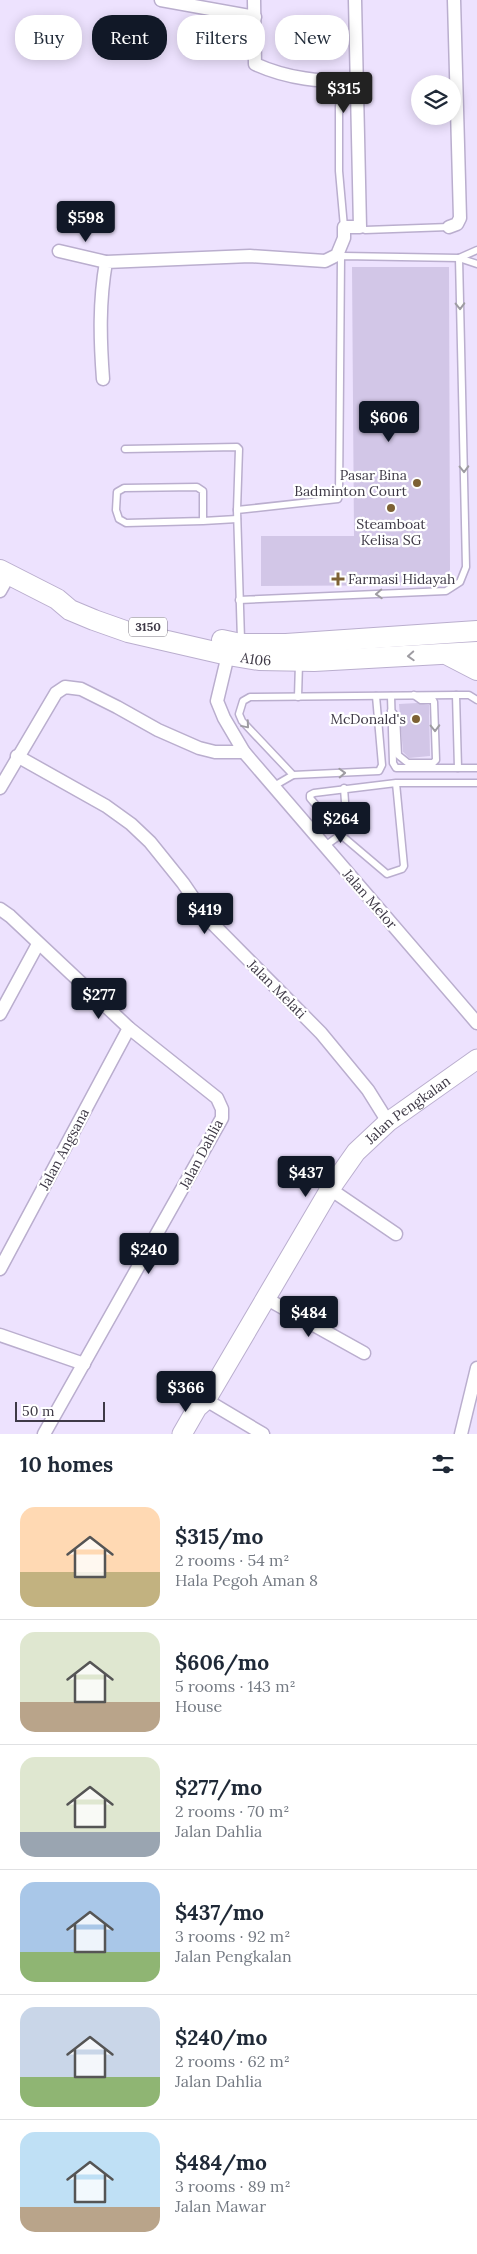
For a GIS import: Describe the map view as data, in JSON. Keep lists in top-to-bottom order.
{
  "streets": {
    "main road": ["3150", "A106"],
    "street": [
      "Jalan Melor",
      "Jalan Melati",
      "Jalan Pengkalan",
      "Jalan Angsana",
      "Jalan Dahlia"
    ]
  },
  "crossings": [
    ["3150", "A106"],
    ["3150", "Jalan Melor"],
    ["A106", "Jalan Melor"],
    ["Jalan Melati", "Jalan Pengkalan"],
    ["Jalan Angsana", "Jalan Dahlia"]
  ],
  "places": {
    "other": ["Pasar Bina Badminton Court", "Steamboat Kelisa SG", "McDonald's"],
    "health": ["Farmasi Hidayah"]
  },
  "scale_bar": "50 m",
  "page": {
    "chip": [
      "Buy",
      "Rent",
      "Filters",
      "New"
    ],
    "price": [
      "$315",
      "$598",
      "$606",
      "$264",
      "$419",
      "$277",
      "$437",
      "$240",
      "$484",
      "$366"
    ],
    "scale": "50 m",
    "heading": "10 homes",
    "list": [
      {
        "name": "$315/mo",
        "note": "2 rooms · 54 m² · Hala Pegoh Aman 8"
      },
      {
        "name": "$606/mo",
        "note": "5 rooms · 143 m² · House"
      },
      {
        "name": "$277/mo",
        "note": "2 rooms · 70 m² · Jalan Dahlia"
      },
      {
        "name": "$437/mo",
        "note": "3 rooms · 92 m² · Jalan Pengkalan"
      },
      {
        "name": "$240/mo",
        "note": "2 rooms · 62 m² · Jalan Dahlia"
      },
      {
        "name": "$484/mo",
        "note": "3 rooms · 89 m² · Jalan Mawar"
      }
    ]
  }
}
